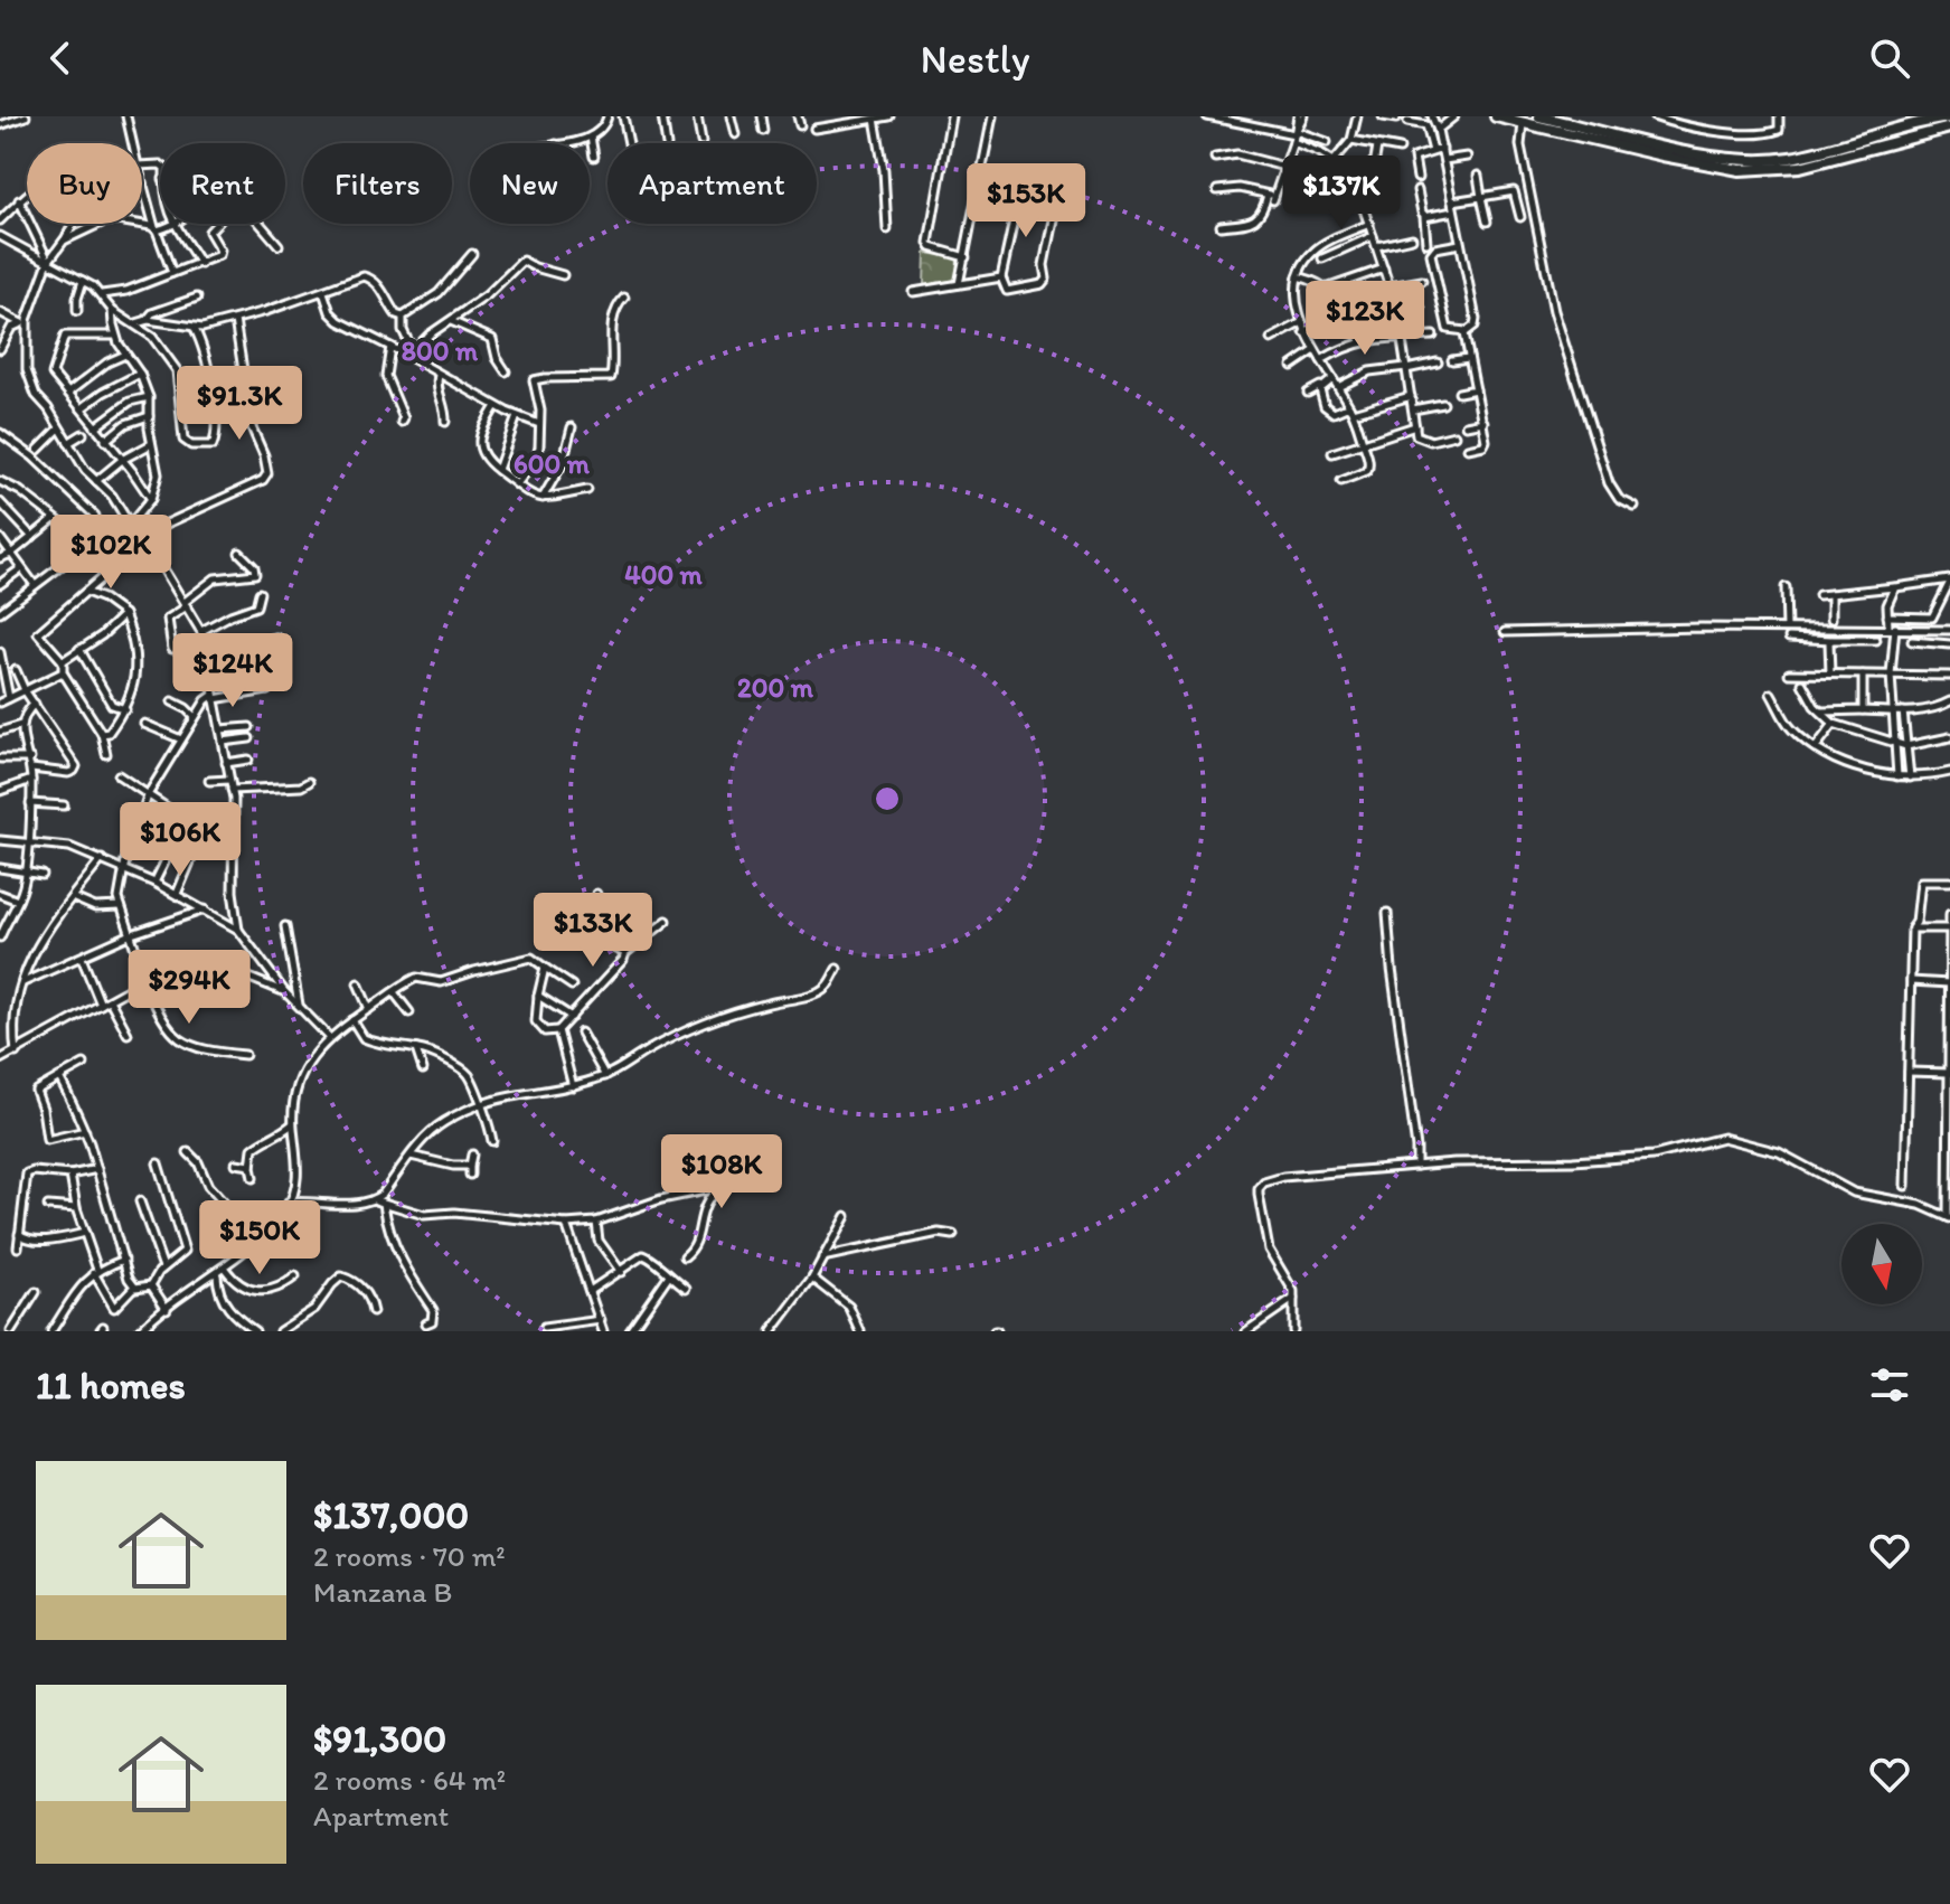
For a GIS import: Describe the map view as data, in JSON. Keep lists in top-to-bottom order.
{
  "north": "bottom",
  "page": {
    "header": "Nestly",
    "chip": [
      "Buy",
      "Rent",
      "Filters",
      "New",
      "Apartment"
    ],
    "price": [
      "$137K",
      "$153K",
      "$123K",
      "$91.3K",
      "$102K",
      "$124K",
      "$106K",
      "$133K",
      "$294K",
      "$108K",
      "$150K"
    ],
    "heading": "11 homes",
    "list": [
      {
        "name": "$137,000",
        "note": "2 rooms · 70 m² · Manzana B"
      },
      {
        "name": "$91,300",
        "note": "2 rooms · 64 m² · Apartment"
      }
    ]
  },
  "rings": [
    "800 m",
    "600 m",
    "400 m",
    "200 m"
  ]
}
